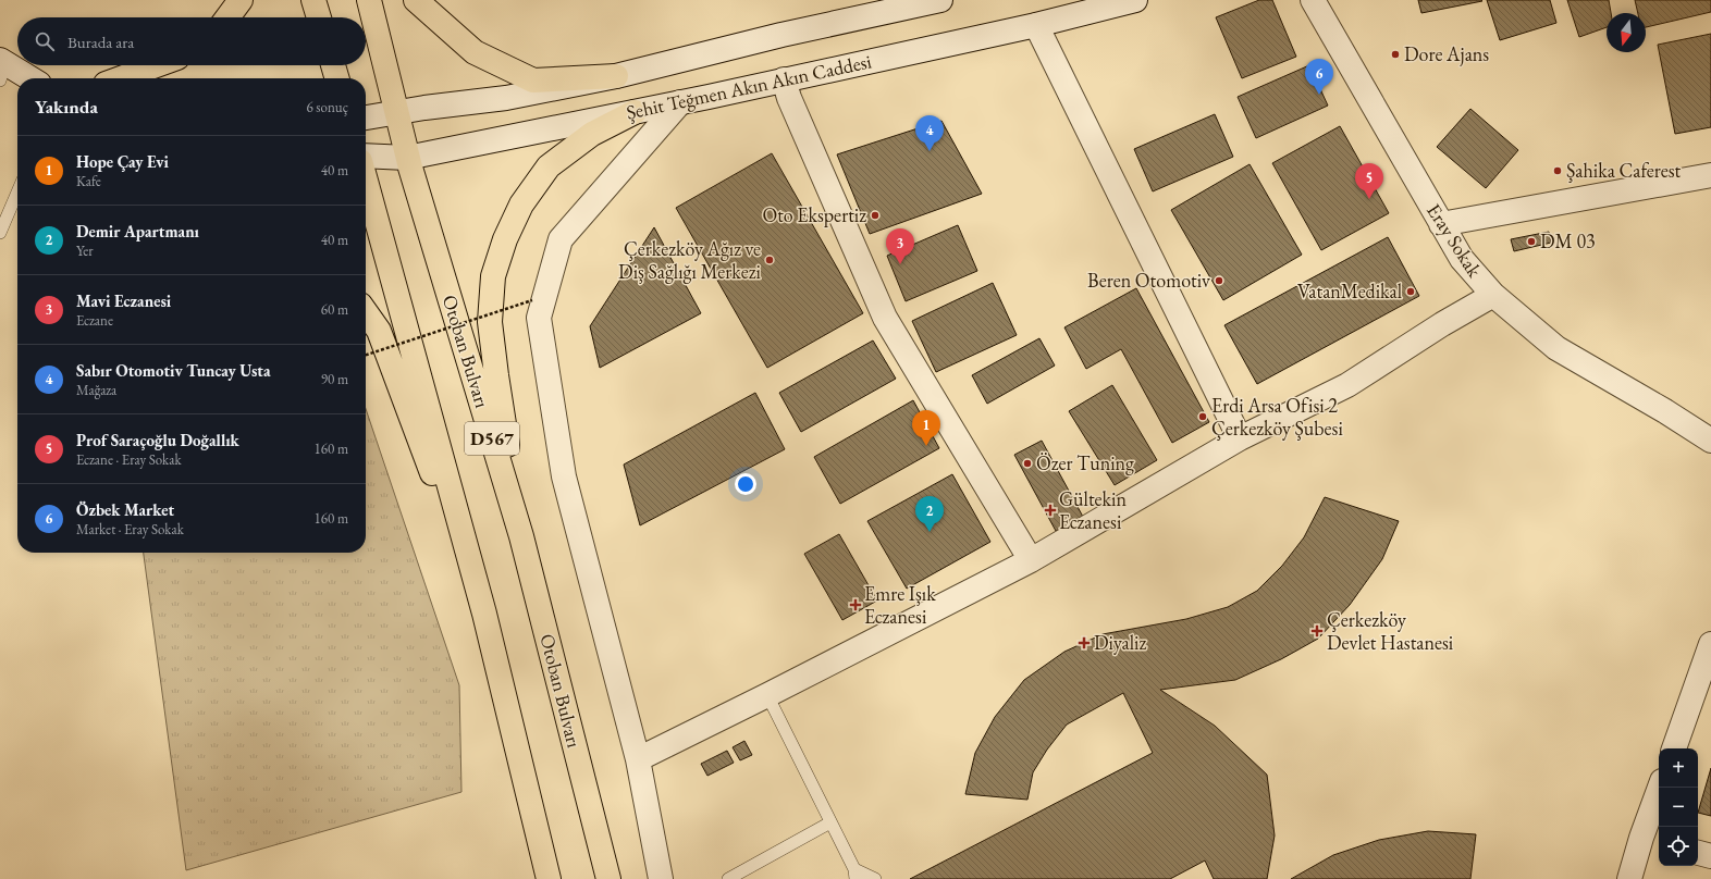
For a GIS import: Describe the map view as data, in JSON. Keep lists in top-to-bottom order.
{
  "streets": {
    "highway": ["Otoban Bulvarı", "D567"],
    "street": ["Şehit Teğmen Akın Akın Caddesi", "Eray Sokak"]
  },
  "crossings": [
    ["Şehit Teğmen Akın Akın Caddesi", "Otoban Bulvarı"]
  ],
  "places": {
    "other": [
      "Dore Ajans",
      "Şahika Caferest",
      "Oto Ekspertiz",
      "DM 03",
      "Çerkezköy Ağız ve Diş Sağlığı Merkezi",
      "Beren Otomotiv",
      "VatanMedikal",
      "Erdi Arsa Ofisi 2 Çerkezköy Şubesi",
      "Özer Tuning"
    ],
    "health": [
      "Gültekin Eczanesi",
      "Emre Işık Eczanesi",
      "Çerkezköy Devlet Hastanesi",
      "Diyaliz"
    ]
  },
  "north": "bottom",
  "page": {
    "search": "Burada ara",
    "pins": [
      "6",
      "4",
      "5",
      "3",
      "1",
      "2"
    ],
    "heading": ["Yakında", "6 sonuç"],
    "list": [
      {
        "mark": "1",
        "name": "Hope Çay Evi",
        "note": "Kafe",
        "value": "40 m"
      },
      {
        "mark": "2",
        "name": "Demir Apartmanı",
        "note": "Yer",
        "value": "40 m"
      },
      {
        "mark": "3",
        "name": "Mavi Eczanesi",
        "note": "Eczane",
        "value": "60 m"
      },
      {
        "mark": "4",
        "name": "Sabır Otomotiv Tuncay Usta",
        "note": "Mağaza",
        "value": "90 m"
      },
      {
        "mark": "5",
        "name": "Prof Saraçoğlu Doğallık",
        "note": "Eczane · Eray Sokak",
        "value": "160 m"
      },
      {
        "mark": "6",
        "name": "Özbek Market",
        "note": "Market · Eray Sokak",
        "value": "160 m"
      }
    ],
    "map_buttons": ["+", "−"]
  }
}
